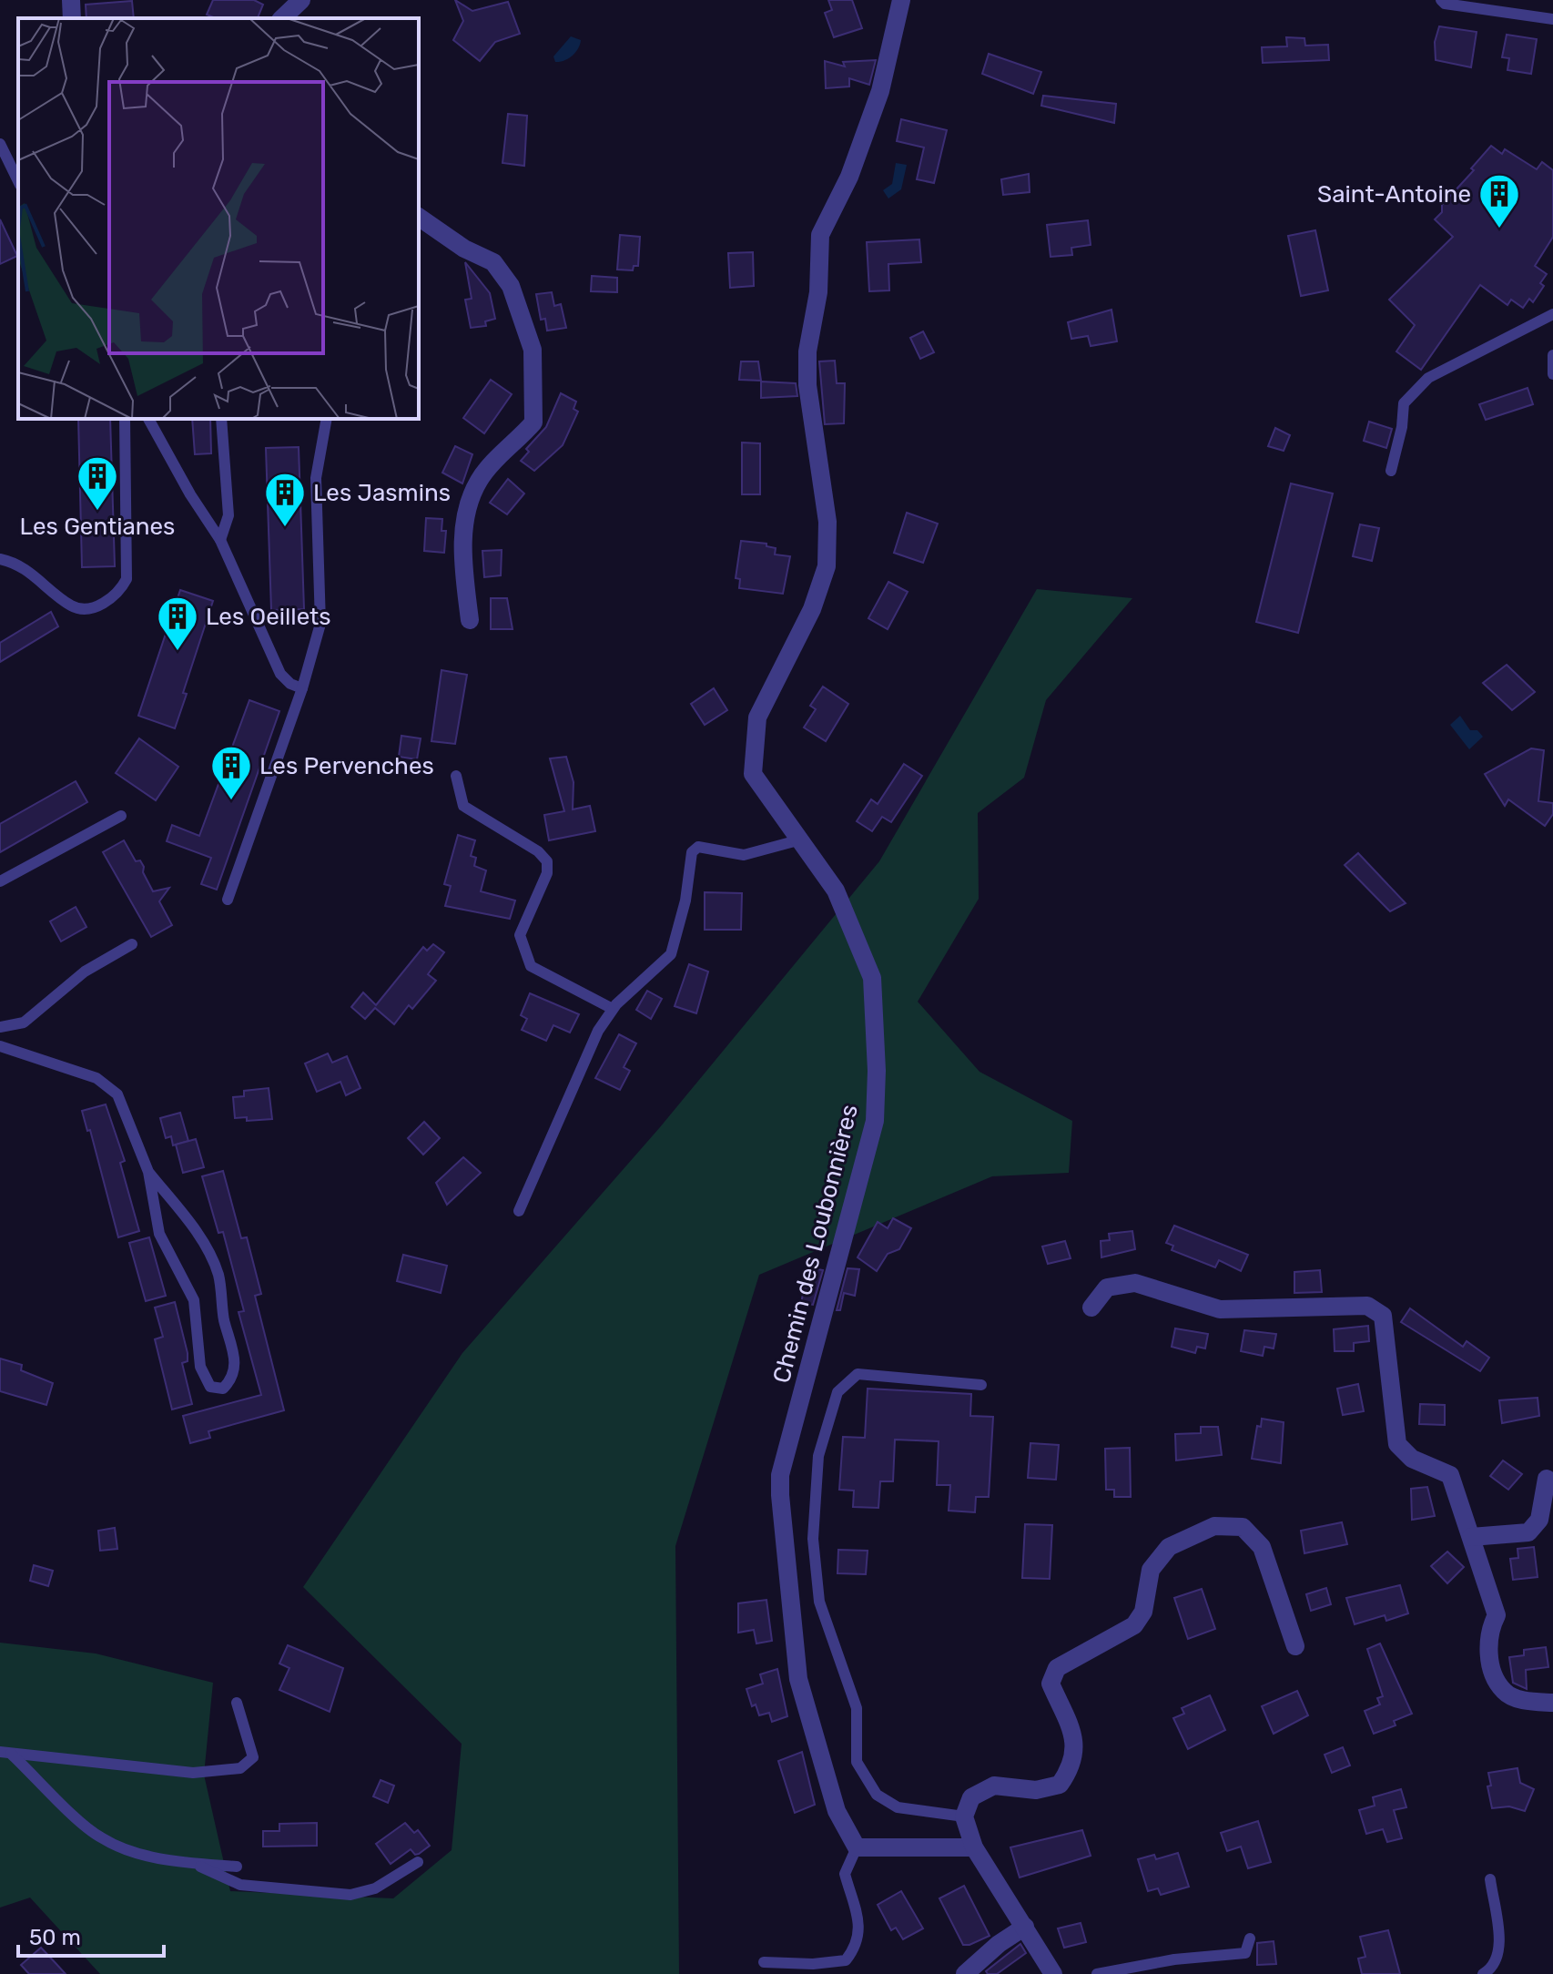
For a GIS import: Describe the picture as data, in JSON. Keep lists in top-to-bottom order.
{
  "streets": {
    "street": ["Chemin des Loubonnières"]
  },
  "places": {
    "building": [
      "Saint-Antoine",
      "Les Gentianes",
      "Les Jasmins",
      "Les Oeillets",
      "Les Pervenches"
    ]
  },
  "scale_bar": "50 m"
}
